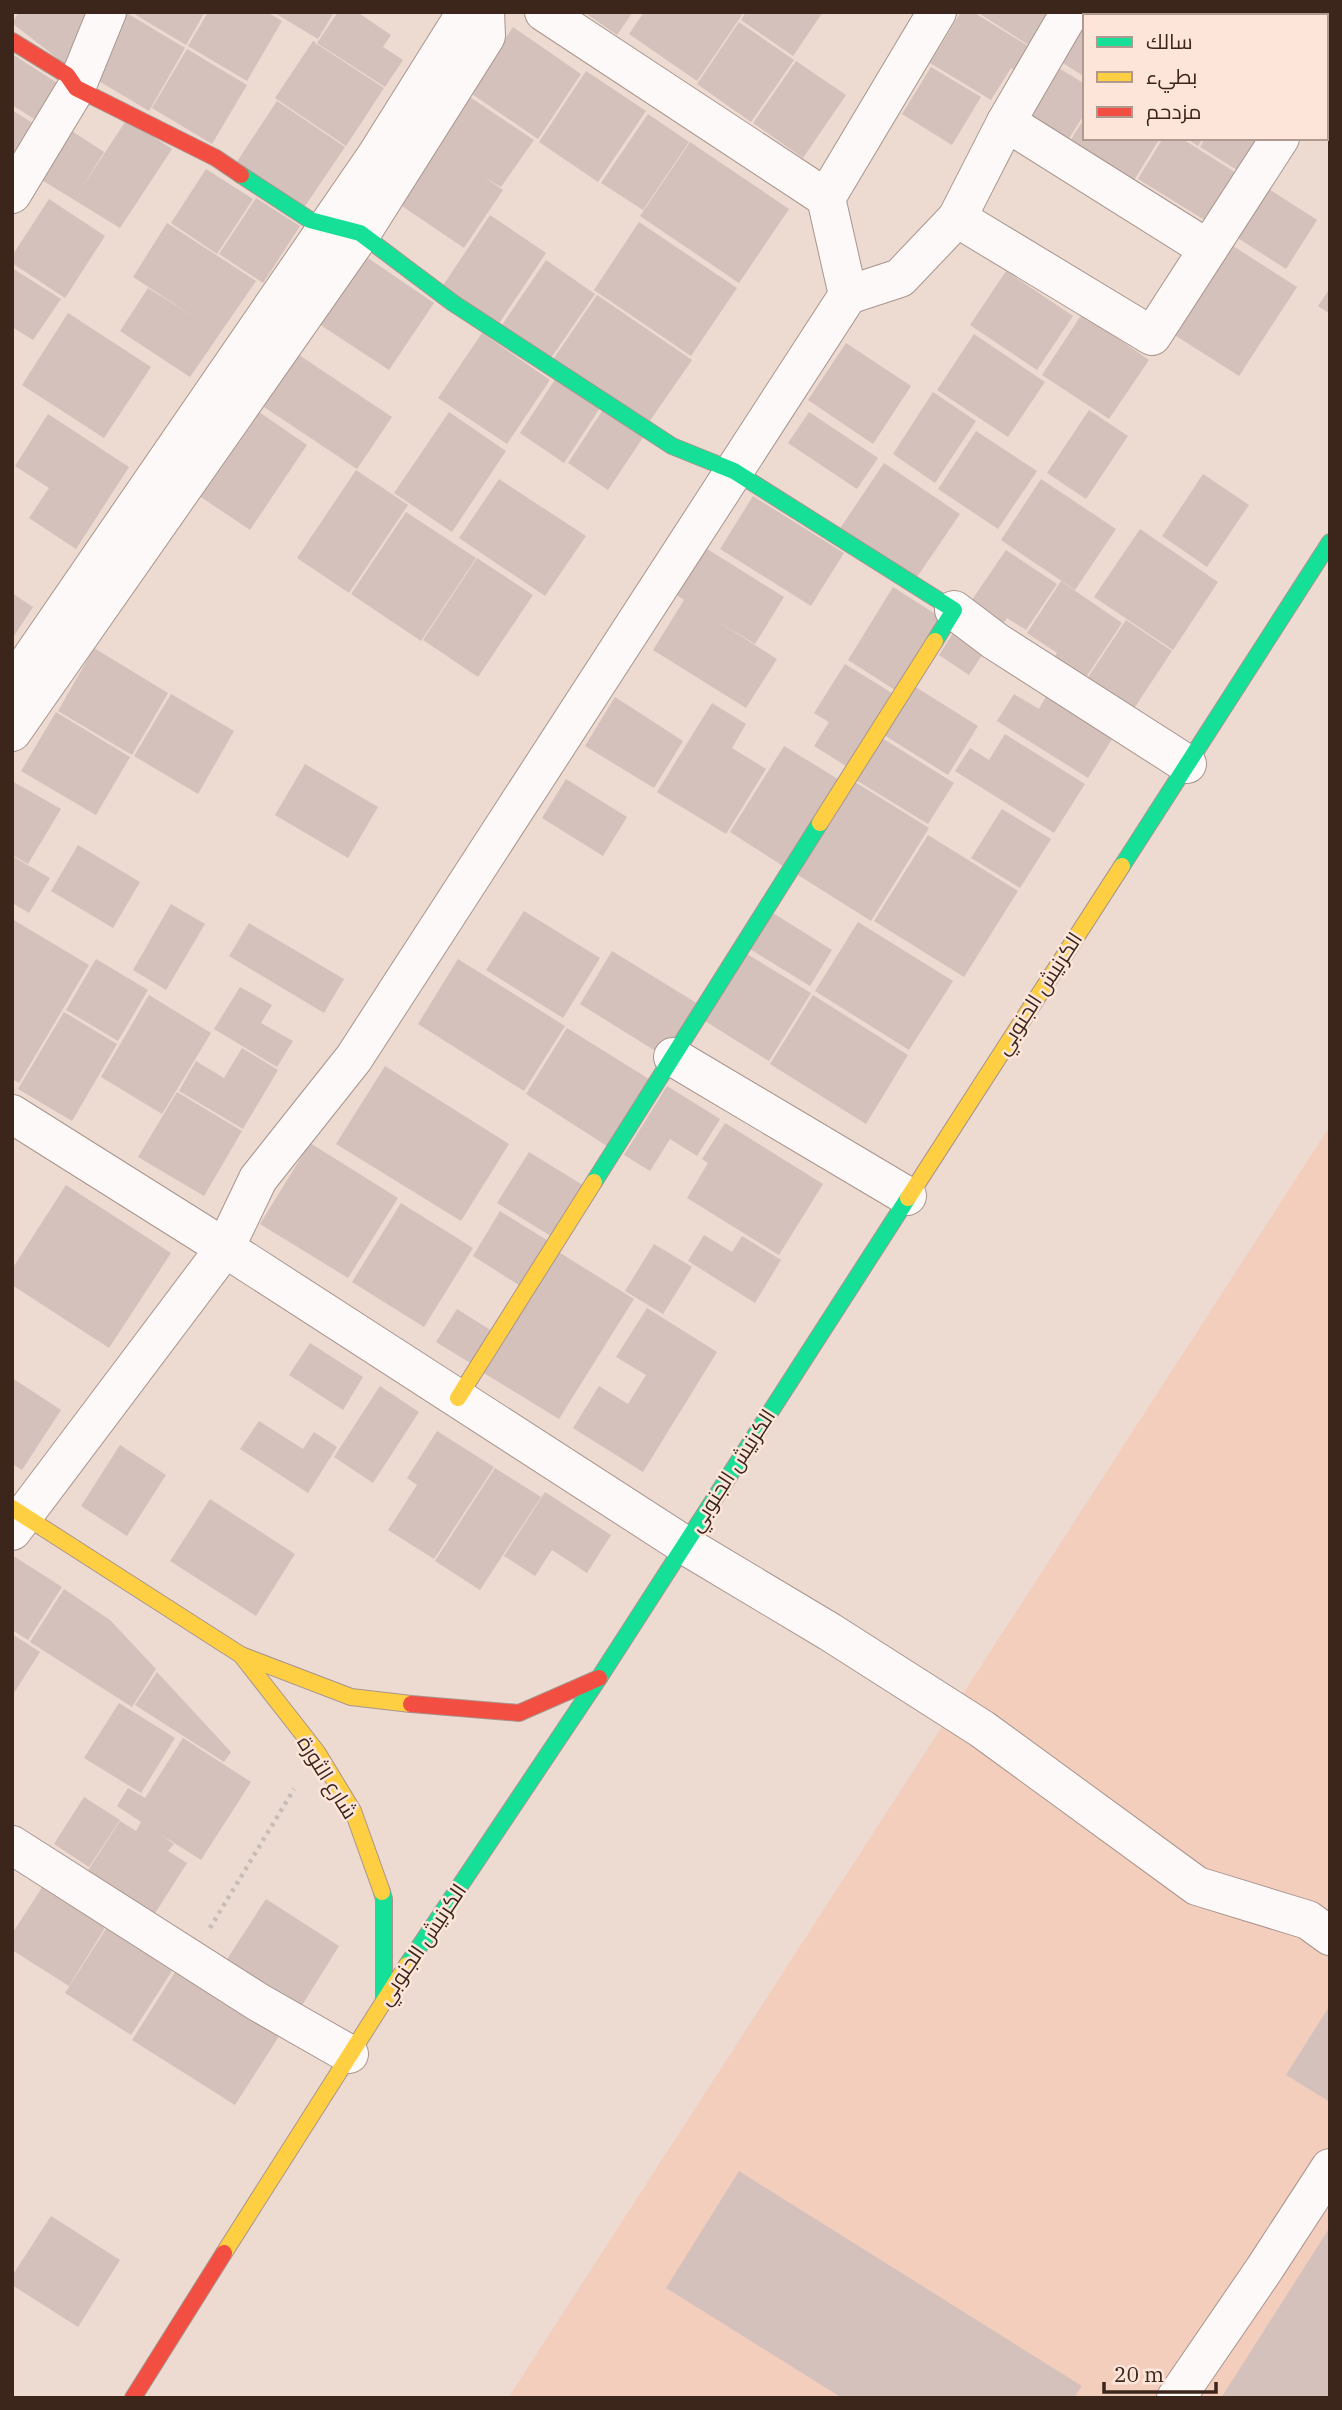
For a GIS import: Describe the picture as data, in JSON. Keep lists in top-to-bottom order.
{
  "streets": {
    "main road": ["الكرنيش الجنوبي", "شارع الثورة"]
  },
  "crossings": [
    ["الكرنيش الجنوبي", "شارع الثورة"]
  ],
  "legend": ["سالك", "بطيء", "مزدحم"],
  "scale_bar": "20 m"
}
